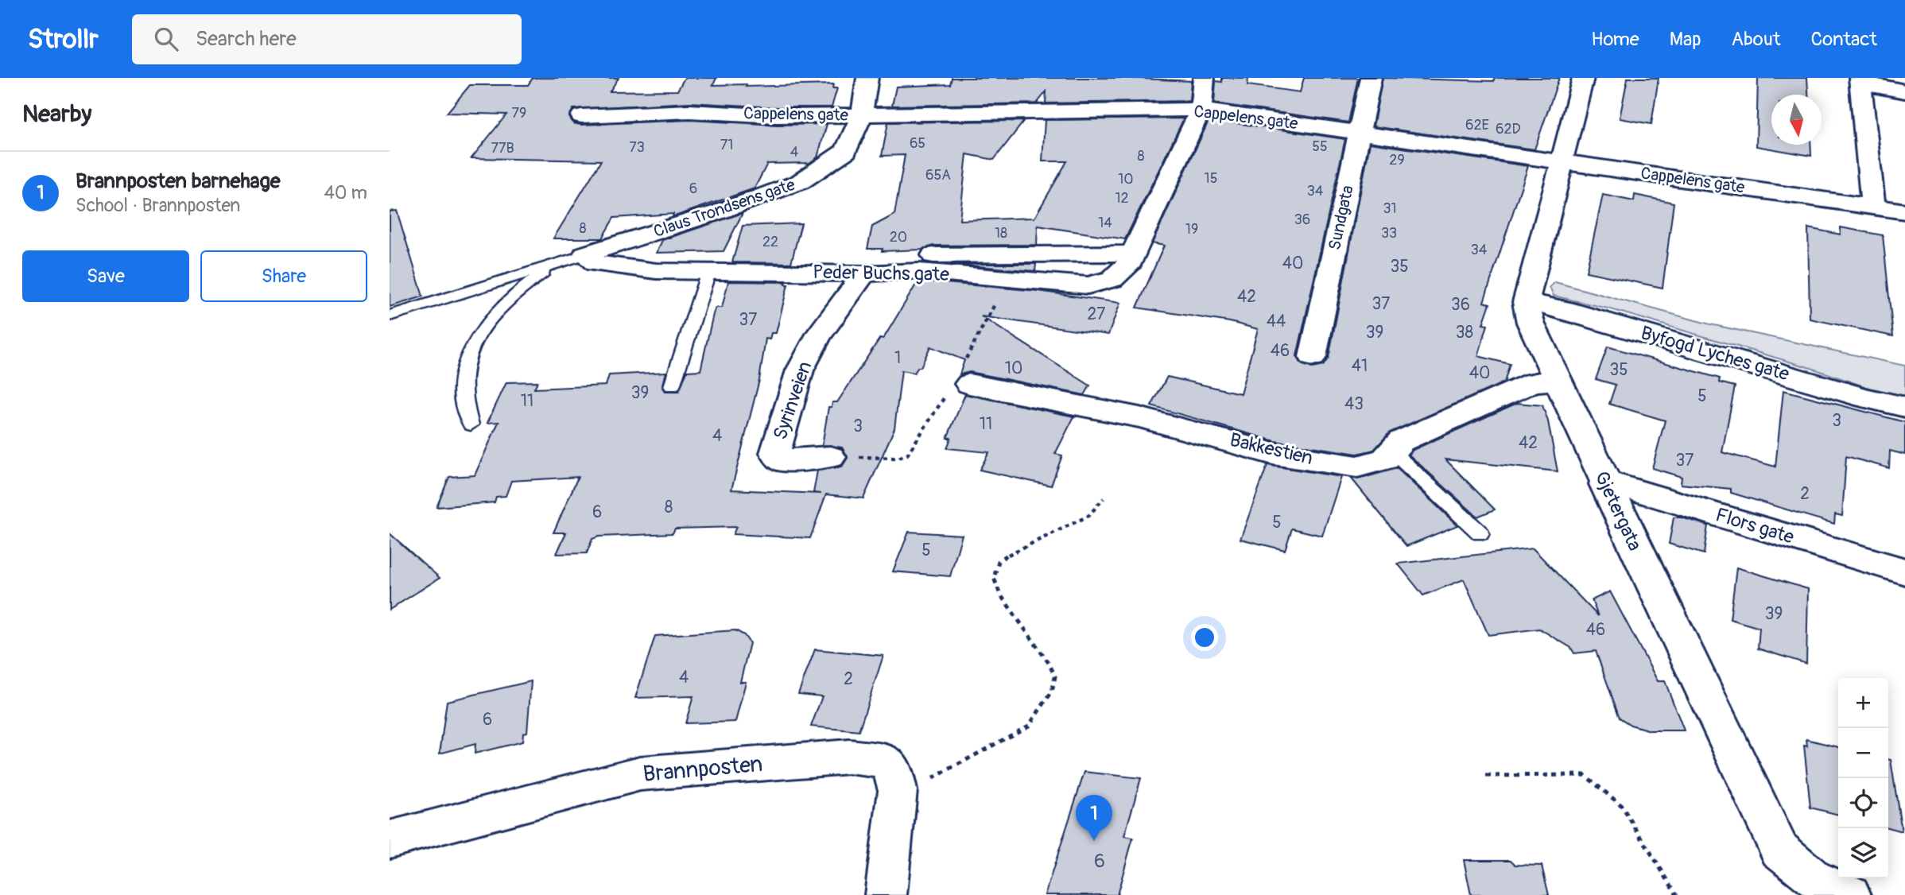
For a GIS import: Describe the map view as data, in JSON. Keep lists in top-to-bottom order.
{
  "streets": {
    "street": [
      "Cappelens gate",
      "Claus Trondsens gate",
      "Sundgata",
      "Peder Buchs gate",
      "Byfogd Lyches gate",
      "Syrinveien",
      "Bakkestien",
      "Gjetergata",
      "Flors gate",
      "Brannposten"
    ]
  },
  "crossings": [
    ["Cappelens gate", "Claus Trondsens gate"],
    ["Cappelens gate", "Sundgata"],
    ["Cappelens gate", "Peder Buchs gate"],
    ["Claus Trondsens gate", "Peder Buchs gate"],
    ["Peder Buchs gate", "Syrinveien"],
    ["Byfogd Lyches gate", "Gjetergata"],
    ["Bakkestien", "Gjetergata"],
    ["Gjetergata", "Flors gate"]
  ],
  "house_numbers": [
    "79",
    "62E",
    "62D",
    "65",
    "71",
    "55",
    "73",
    "77B",
    "4",
    "8",
    "29",
    "65A",
    "15",
    "10",
    "6",
    "34",
    "12",
    "31",
    "36",
    "14",
    "8",
    "19",
    "18",
    "33",
    "20",
    "22",
    "34",
    "40",
    "35",
    "42",
    "37",
    "36",
    "27",
    "37",
    "44",
    "39",
    "38",
    "46",
    "1",
    "41",
    "10",
    "35",
    "40",
    "39",
    "5",
    "11",
    "43",
    "3",
    "11",
    "3",
    "4",
    "42",
    "37",
    "2",
    "8",
    "6",
    "5",
    "5",
    "39",
    "46",
    "4",
    "2",
    "6",
    "6"
  ],
  "north": "bottom",
  "page": {
    "header": "Strollr",
    "search": "Search here",
    "nav": [
      "Home",
      "Map",
      "About",
      "Contact"
    ],
    "heading": "Nearby",
    "list": [
      {
        "mark": "1",
        "name": "Brannposten barnehage",
        "note": "School · Brannposten",
        "value": "40 m"
      }
    ],
    "buttons": ["Save", "Share"],
    "map_buttons": ["+", "−"],
    "pins": "1"
  }
}
